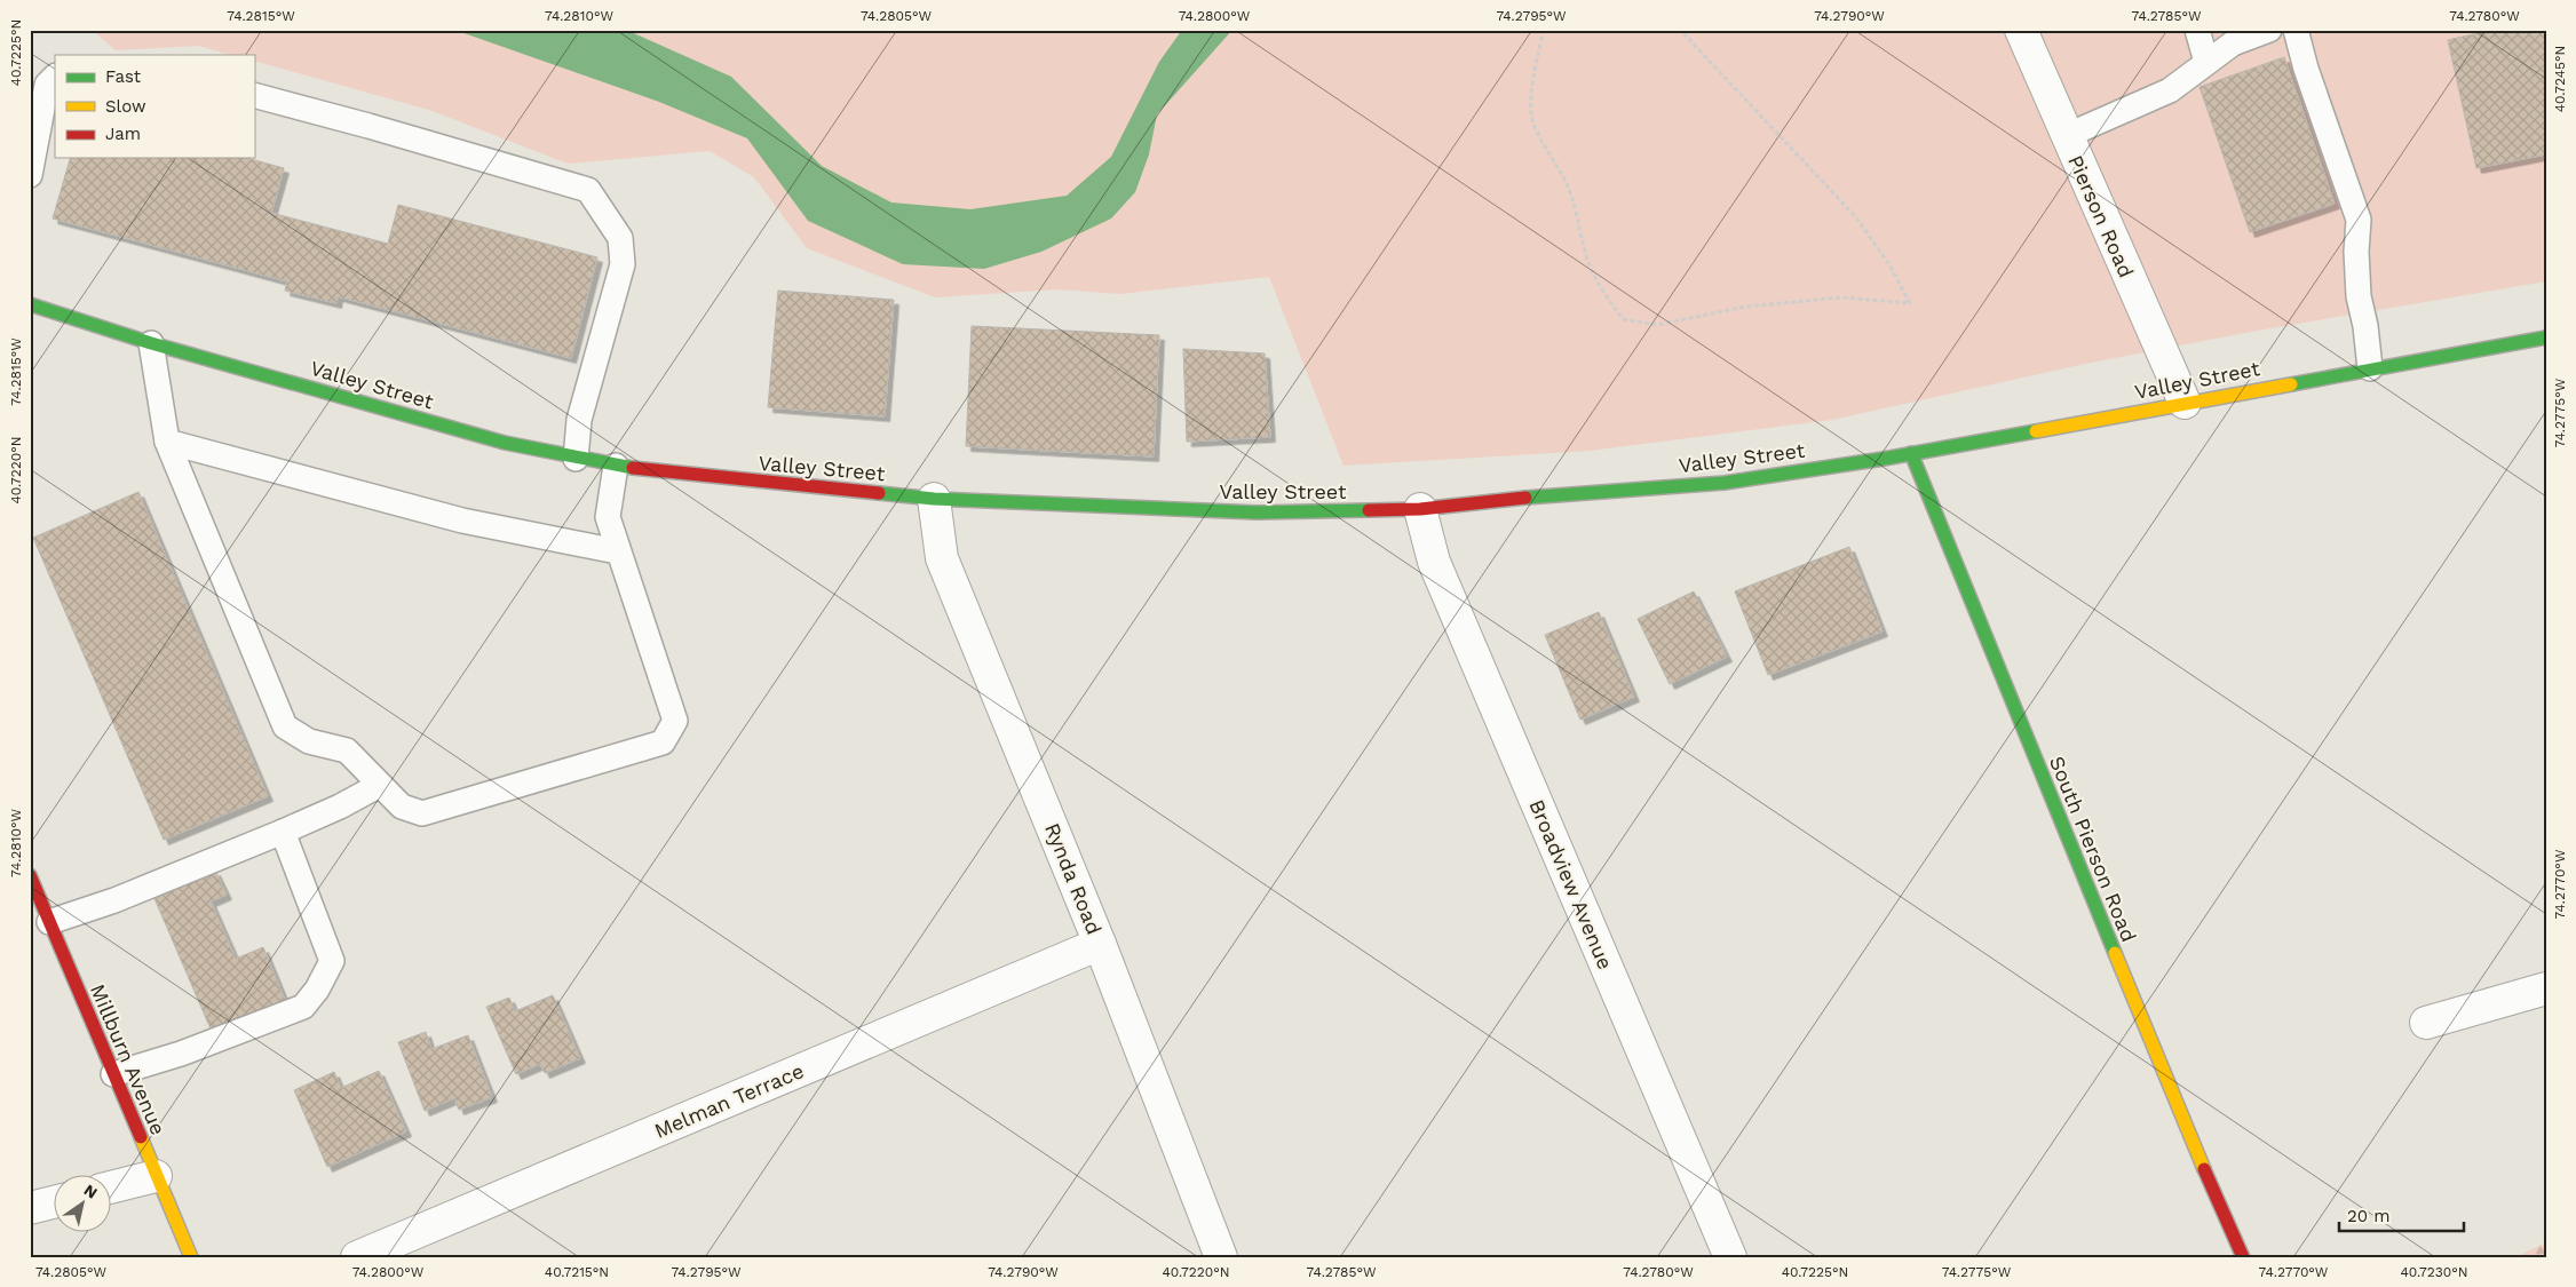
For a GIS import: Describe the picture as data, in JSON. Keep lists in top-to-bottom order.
{
  "streets": {
    "main road": ["Valley Street", "South Pierson Road", "Millburn Avenue"],
    "street": [
      "Pierson Road",
      "Rynda Road",
      "Broadview Avenue",
      "Melman Terrace"
    ]
  },
  "crossings": [
    ["Pierson Road", "Valley Street"],
    ["Valley Street", "South Pierson Road"],
    ["Valley Street", "Rynda Road"],
    ["Valley Street", "Broadview Avenue"],
    ["Rynda Road", "Melman Terrace"]
  ],
  "legend": ["Fast", "Slow", "Jam"],
  "scale_bar": "20 m",
  "north": "top right",
  "coordinates": [
    "74.2815°W",
    "74.2810°W",
    "74.2805°W",
    "74.2800°W",
    "74.2795°W",
    "74.2790°W",
    "74.2785°W",
    "74.2780°W",
    "40.7225°N",
    "40.7245°N",
    "74.2775°W",
    "40.7220°N",
    "74.2770°W",
    "40.7215°N",
    "40.7230°N"
  ]
}
